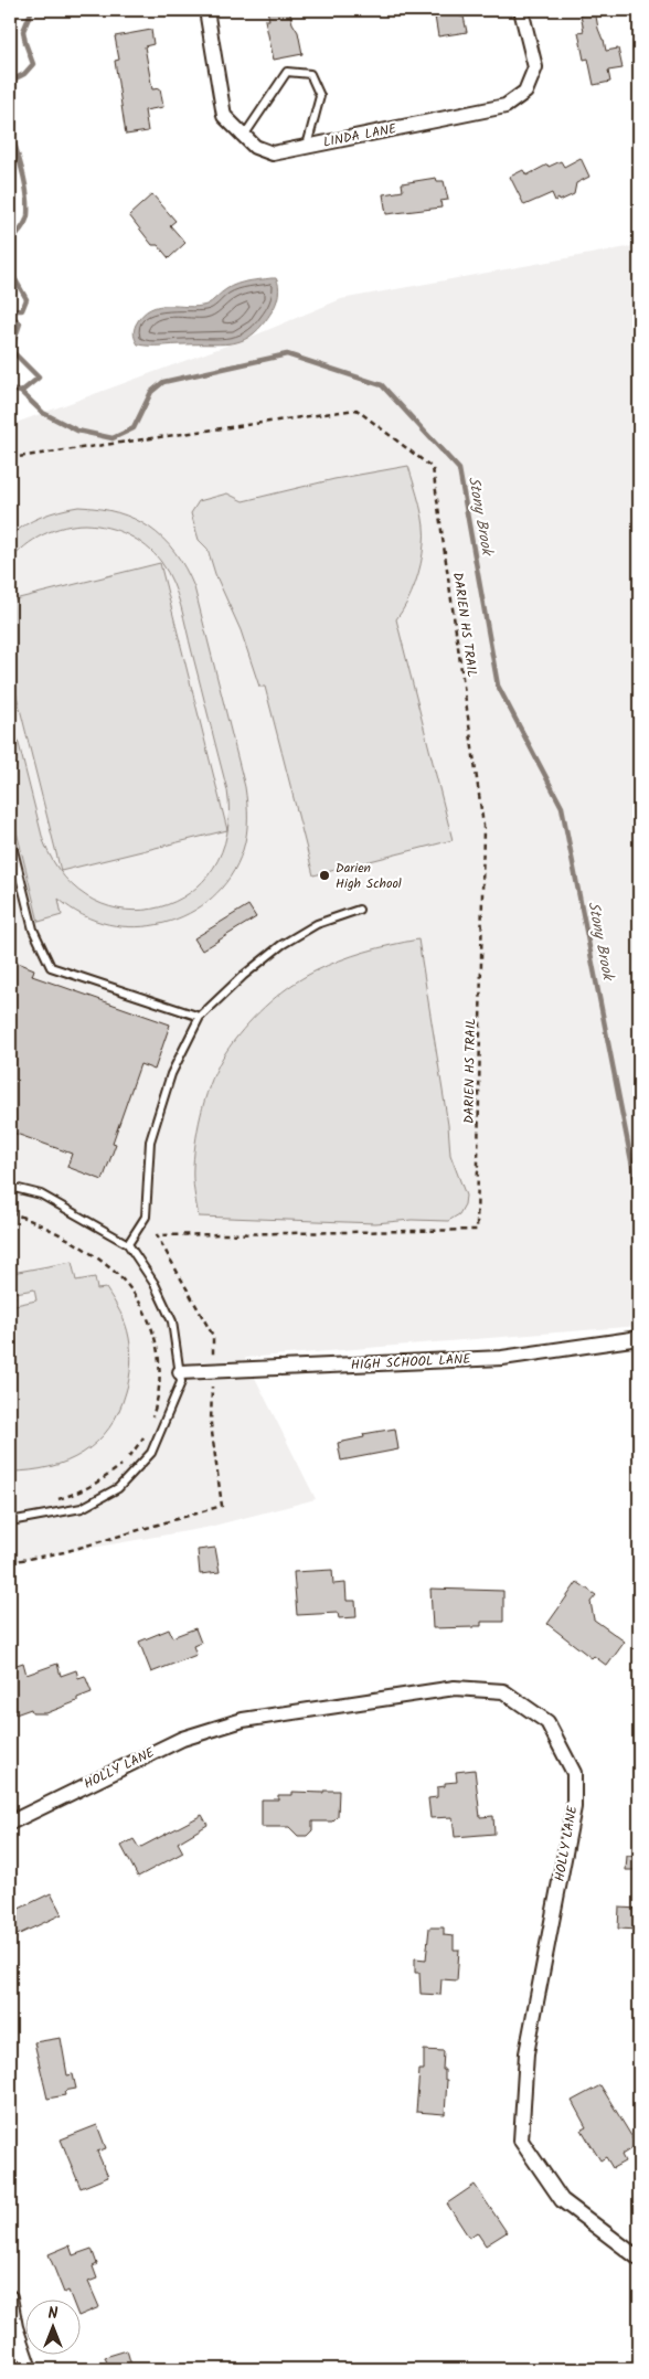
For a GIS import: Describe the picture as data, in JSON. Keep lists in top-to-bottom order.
{
  "streets": {
    "street": ["LINDA LANE", "HIGH SCHOOL LANE", "HOLLY LANE"],
    "path": ["DARIEN HS TRAIL"]
  },
  "water": ["Stony Brook"],
  "places": ["Darien High School"],
  "north": "top"
}
